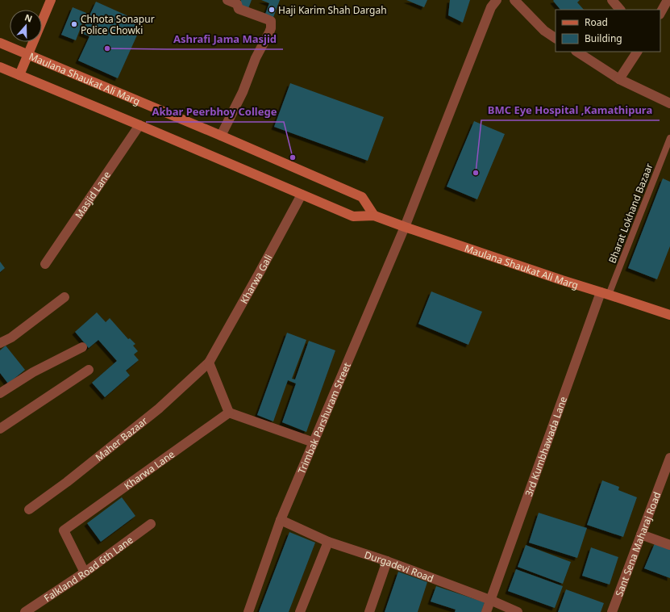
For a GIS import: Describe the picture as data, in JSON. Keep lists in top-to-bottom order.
{
  "streets": {
    "main road": ["Maulana Shaukat Ali Marg"],
    "street": [
      "Masjid Lane",
      "Kharwa Gali",
      "Trimbak Parshuram Street",
      "Maher Bazaar",
      "3rd Kumbhawada Lane",
      "Kharwa Lane",
      "Sant Sena Maharaj Road",
      "Durgadevi Road",
      "Falkland Road 6th Lane"
    ],
    "lane": ["Bharat Lokhand Bazaar"]
  },
  "crossings": [
    ["Maulana Shaukat Ali Marg", "Masjid Lane"],
    ["Maulana Shaukat Ali Marg", "Bharat Lokhand Bazaar"],
    ["Maulana Shaukat Ali Marg", "Kharwa Gali"],
    ["Maulana Shaukat Ali Marg", "Trimbak Parshuram Street"],
    ["Maulana Shaukat Ali Marg", "3rd Kumbhawada Lane"],
    ["Bharat Lokhand Bazaar", "3rd Kumbhawada Lane"],
    ["Kharwa Gali", "Maher Bazaar"],
    ["Trimbak Parshuram Street", "Durgadevi Road"],
    ["3rd Kumbhawada Lane", "Durgadevi Road"],
    ["Kharwa Lane", "Falkland Road 6th Lane"]
  ],
  "places": [
    "Haji Karim Shah Dargah",
    "Chhota Sonapur Police Chowki",
    "Ashrafi Jama Masjid",
    "Akbar Peerbhoy College",
    "BMC Eye Hospital ,Kamathipura"
  ],
  "legend": ["Road", "Building"],
  "north": "top"
}
